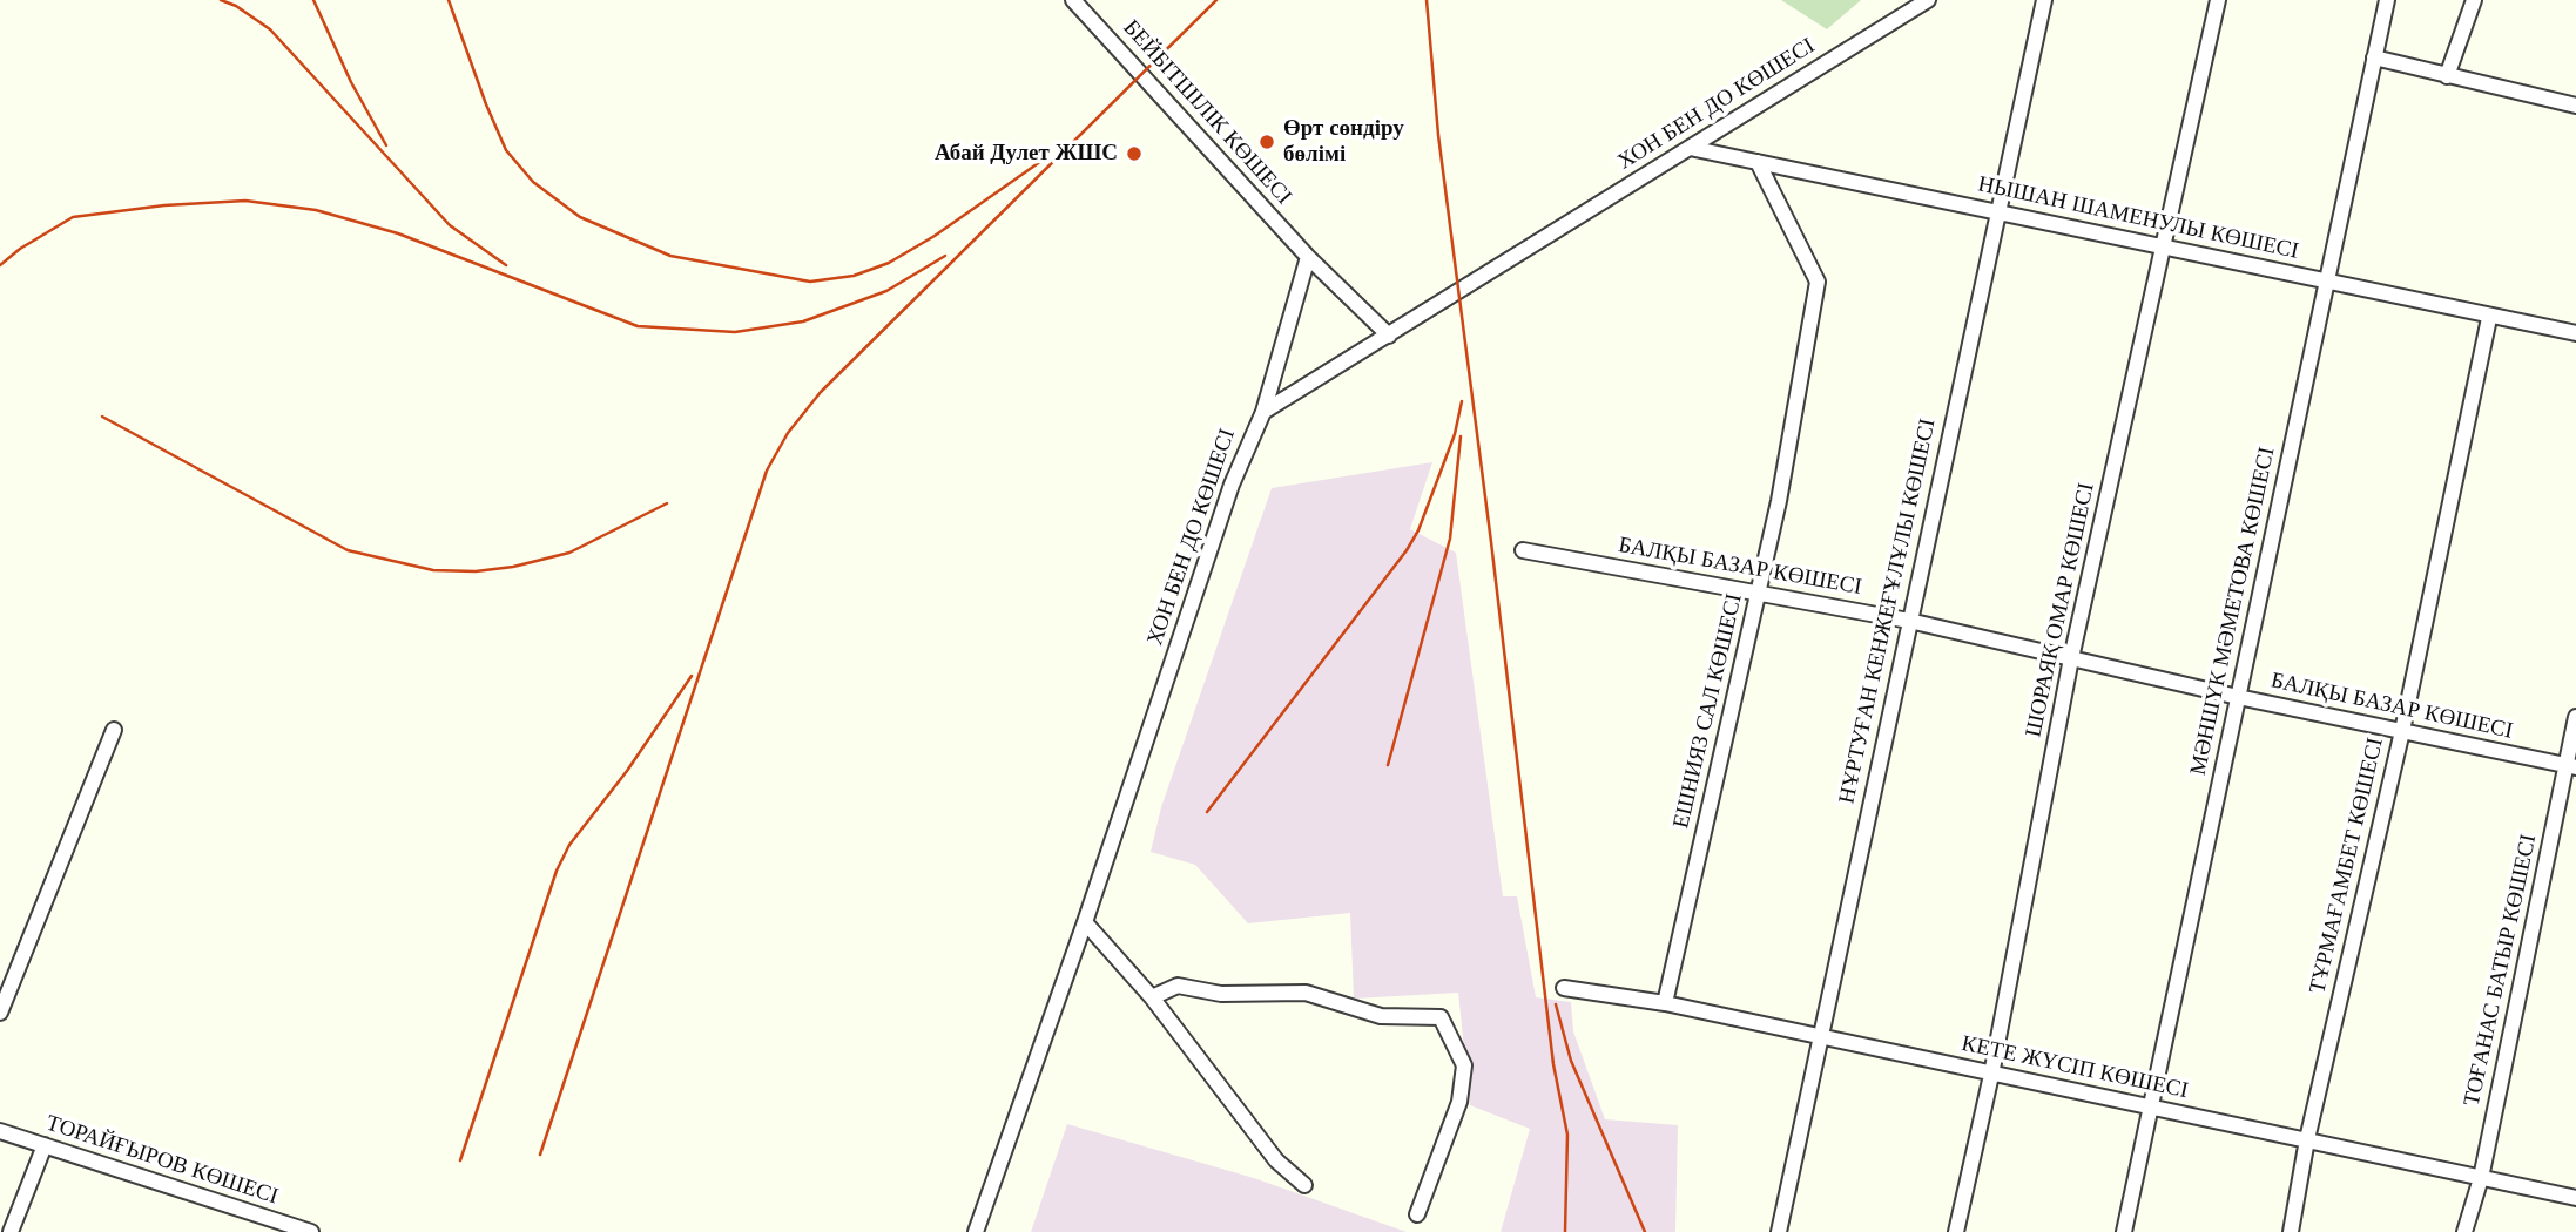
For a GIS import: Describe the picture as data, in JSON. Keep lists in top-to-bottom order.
{
  "streets": {
    "street": [
      "ХОН БЕН ДО КӨШЕСІ",
      "БЕЙБІТШІЛІК КӨШЕСІ",
      "НЫШАН ШАМЕНУЛЫ КӨШЕСІ",
      "БАЛҚЫ БАЗАР КӨШЕСІ",
      "ШОРАЯҚ ОМАР КӨШЕСІ",
      "НҰРТУҒАН КЕНЖЕҒҰЛҰЛЫ КӨШЕСІ",
      "МӘНШҮК МӘМЕТОВА КӨШЕСІ",
      "ЕШНИЯЗ САЛ КӨШЕСІ",
      "ТҰРМАҒАМБЕТ КӨШЕСІ",
      "ТОҒАНАС БАТЫР КӨШЕСІ",
      "КЕТЕ ЖҮСІП КӨШЕСІ",
      "ТОРАЙҒЫРОВ КӨШЕСІ"
    ]
  },
  "crossings": [
    ["ХОН БЕН ДО КӨШЕСІ", "БЕЙБІТШІЛІК КӨШЕСІ"],
    ["ХОН БЕН ДО КӨШЕСІ", "НЫШАН ШАМЕНУЛЫ КӨШЕСІ"],
    ["НЫШАН ШАМЕНУЛЫ КӨШЕСІ", "ШОРАЯҚ ОМАР КӨШЕСІ"],
    ["НЫШАН ШАМЕНУЛЫ КӨШЕСІ", "НҰРТУҒАН КЕНЖЕҒҰЛҰЛЫ КӨШЕСІ"],
    ["НЫШАН ШАМЕНУЛЫ КӨШЕСІ", "МӘНШҮК МӘМЕТОВА КӨШЕСІ"],
    ["НЫШАН ШАМЕНУЛЫ КӨШЕСІ", "ЕШНИЯЗ САЛ КӨШЕСІ"],
    ["НЫШАН ШАМЕНУЛЫ КӨШЕСІ", "ТҰРМАҒАМБЕТ КӨШЕСІ"],
    ["БАЛҚЫ БАЗАР КӨШЕСІ", "ШОРАЯҚ ОМАР КӨШЕСІ"],
    ["БАЛҚЫ БАЗАР КӨШЕСІ", "НҰРТУҒАН КЕНЖЕҒҰЛҰЛЫ КӨШЕСІ"],
    ["БАЛҚЫ БАЗАР КӨШЕСІ", "МӘНШҮК МӘМЕТОВА КӨШЕСІ"],
    ["БАЛҚЫ БАЗАР КӨШЕСІ", "ЕШНИЯЗ САЛ КӨШЕСІ"],
    ["БАЛҚЫ БАЗАР КӨШЕСІ", "ТҰРМАҒАМБЕТ КӨШЕСІ"],
    ["БАЛҚЫ БАЗАР КӨШЕСІ", "ТОҒАНАС БАТЫР КӨШЕСІ"],
    ["ШОРАЯҚ ОМАР КӨШЕСІ", "КЕТЕ ЖҮСІП КӨШЕСІ"],
    ["НҰРТУҒАН КЕНЖЕҒҰЛҰЛЫ КӨШЕСІ", "КЕТЕ ЖҮСІП КӨШЕСІ"],
    ["МӘНШҮК МӘМЕТОВА КӨШЕСІ", "КЕТЕ ЖҮСІП КӨШЕСІ"],
    ["ЕШНИЯЗ САЛ КӨШЕСІ", "КЕТЕ ЖҮСІП КӨШЕСІ"],
    ["ТҰРМАҒАМБЕТ КӨШЕСІ", "КЕТЕ ЖҮСІП КӨШЕСІ"],
    ["ТОҒАНАС БАТЫР КӨШЕСІ", "КЕТЕ ЖҮСІП КӨШЕСІ"]
  ],
  "places": ["Өрт сөндіру бөлімі", "Абай Дулет ЖШС"]
}
